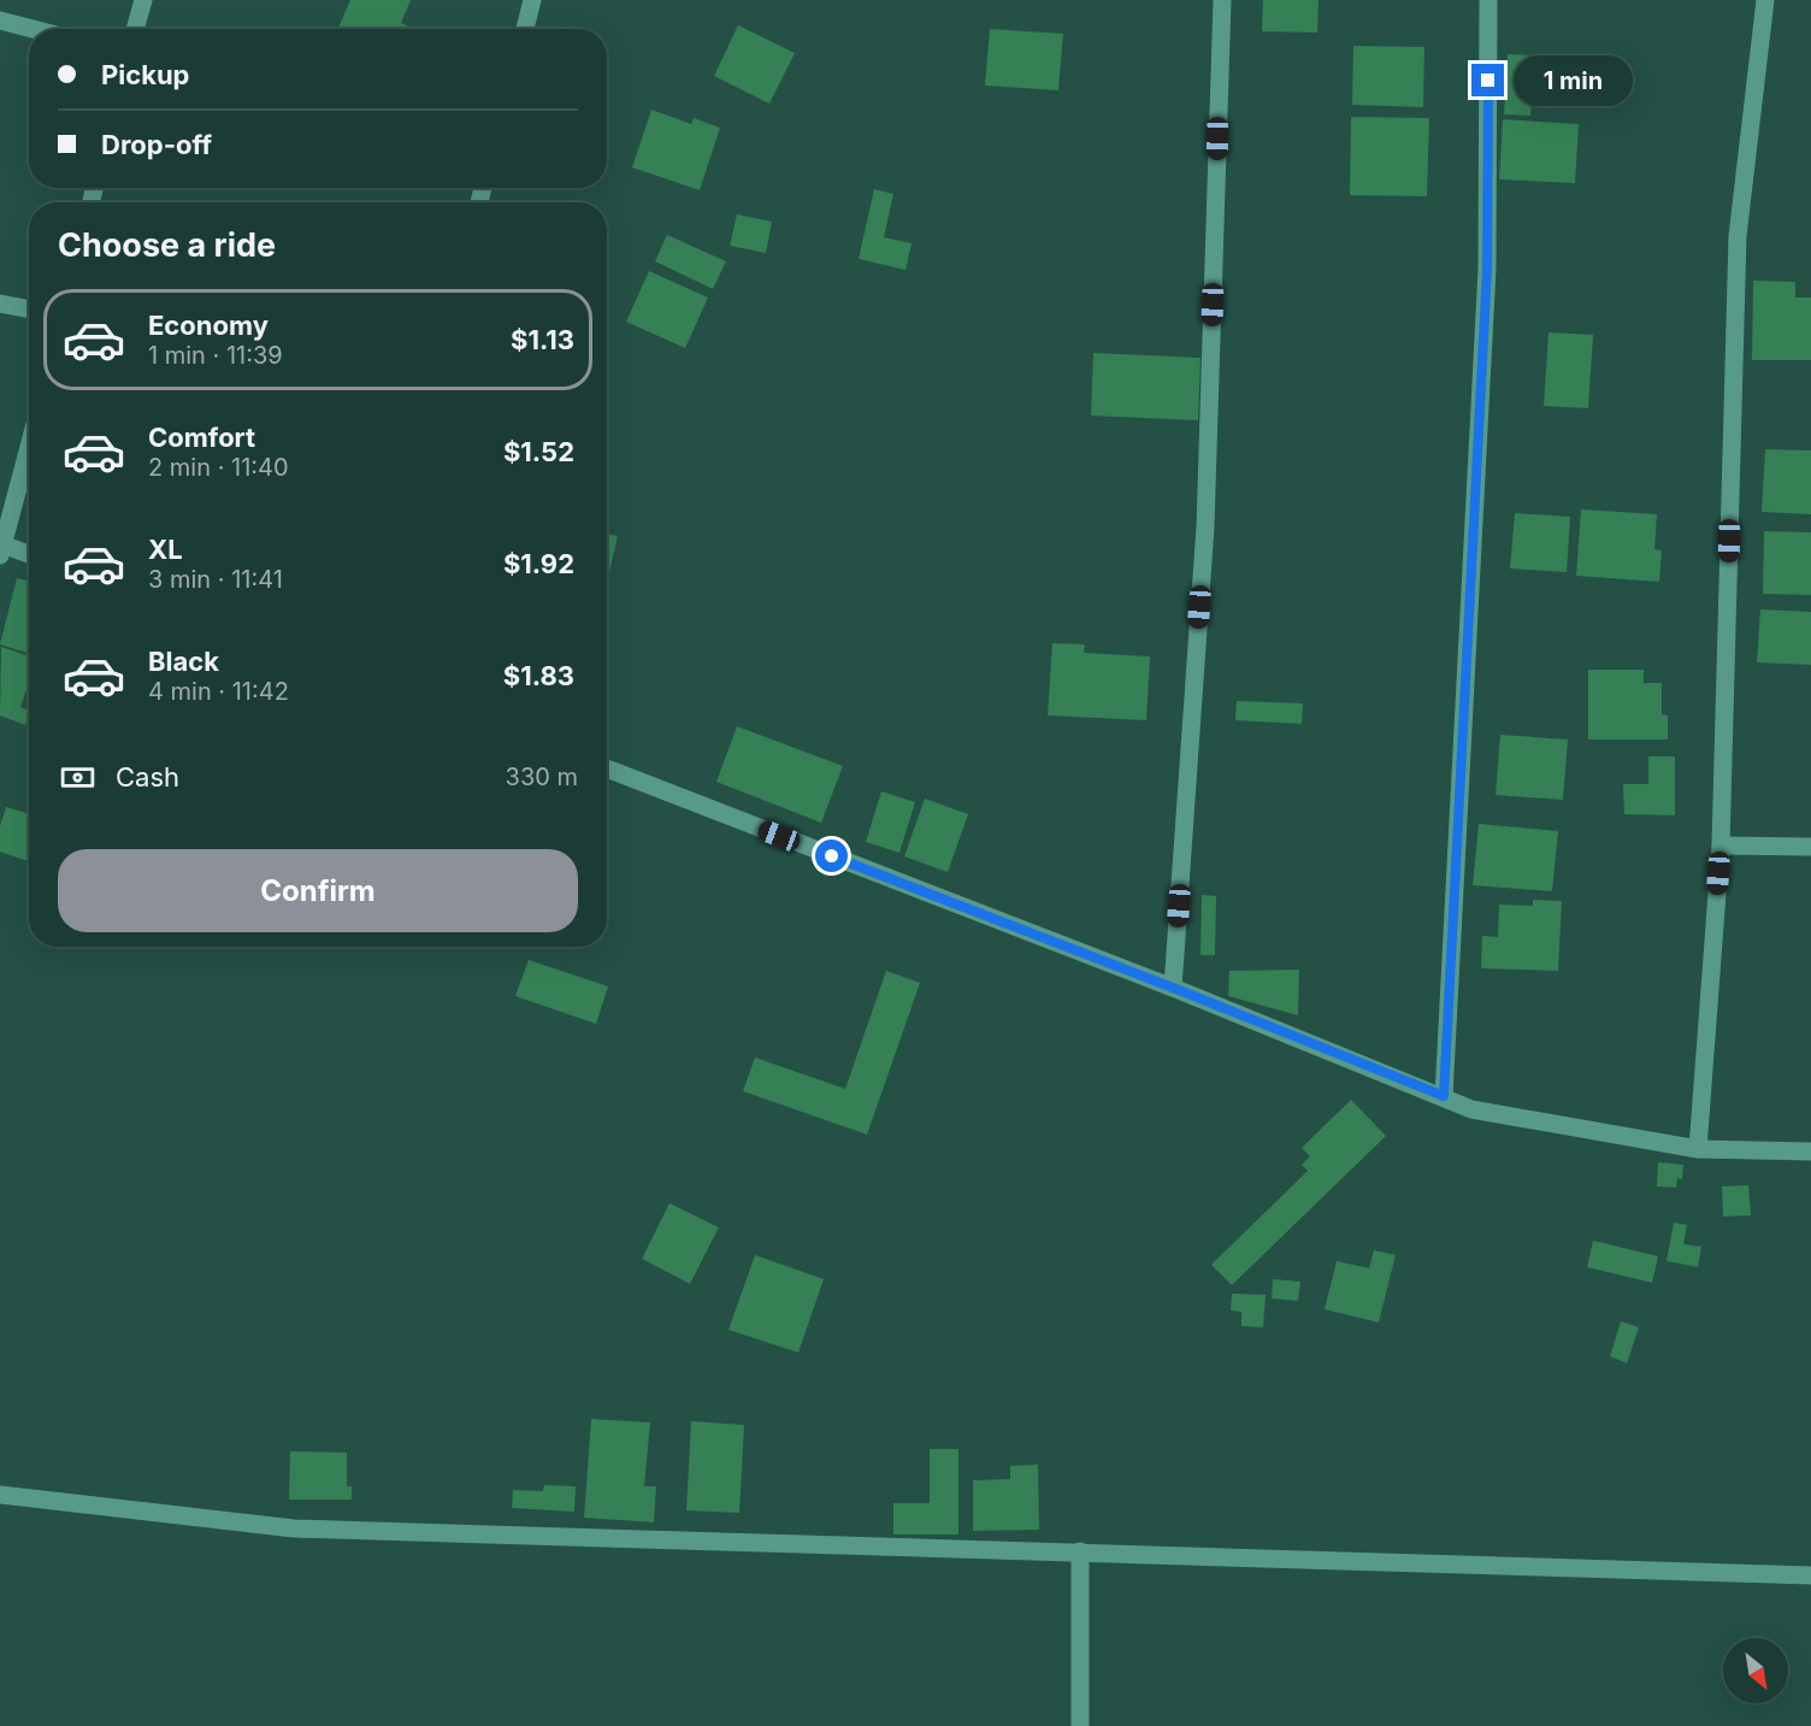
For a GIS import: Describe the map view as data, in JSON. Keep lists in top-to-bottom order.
{
  "north": "bottom right",
  "page": {
    "banner": ["Pickup", "Drop-off"],
    "bubble": "1 min",
    "heading": "Choose a ride",
    "list": [
      {
        "name": "Economy",
        "note": "1 min · 11:39",
        "value": "$1.13"
      },
      {
        "name": "Comfort",
        "note": "2 min · 11:40",
        "value": "$1.52"
      },
      {
        "name": "XL",
        "note": "3 min · 11:41",
        "value": "$1.92"
      },
      {
        "name": "Black",
        "note": "4 min · 11:42",
        "value": "$1.83"
      }
    ],
    "pay": ["Cash", "330 m"],
    "buttons": "Confirm"
  }
}
